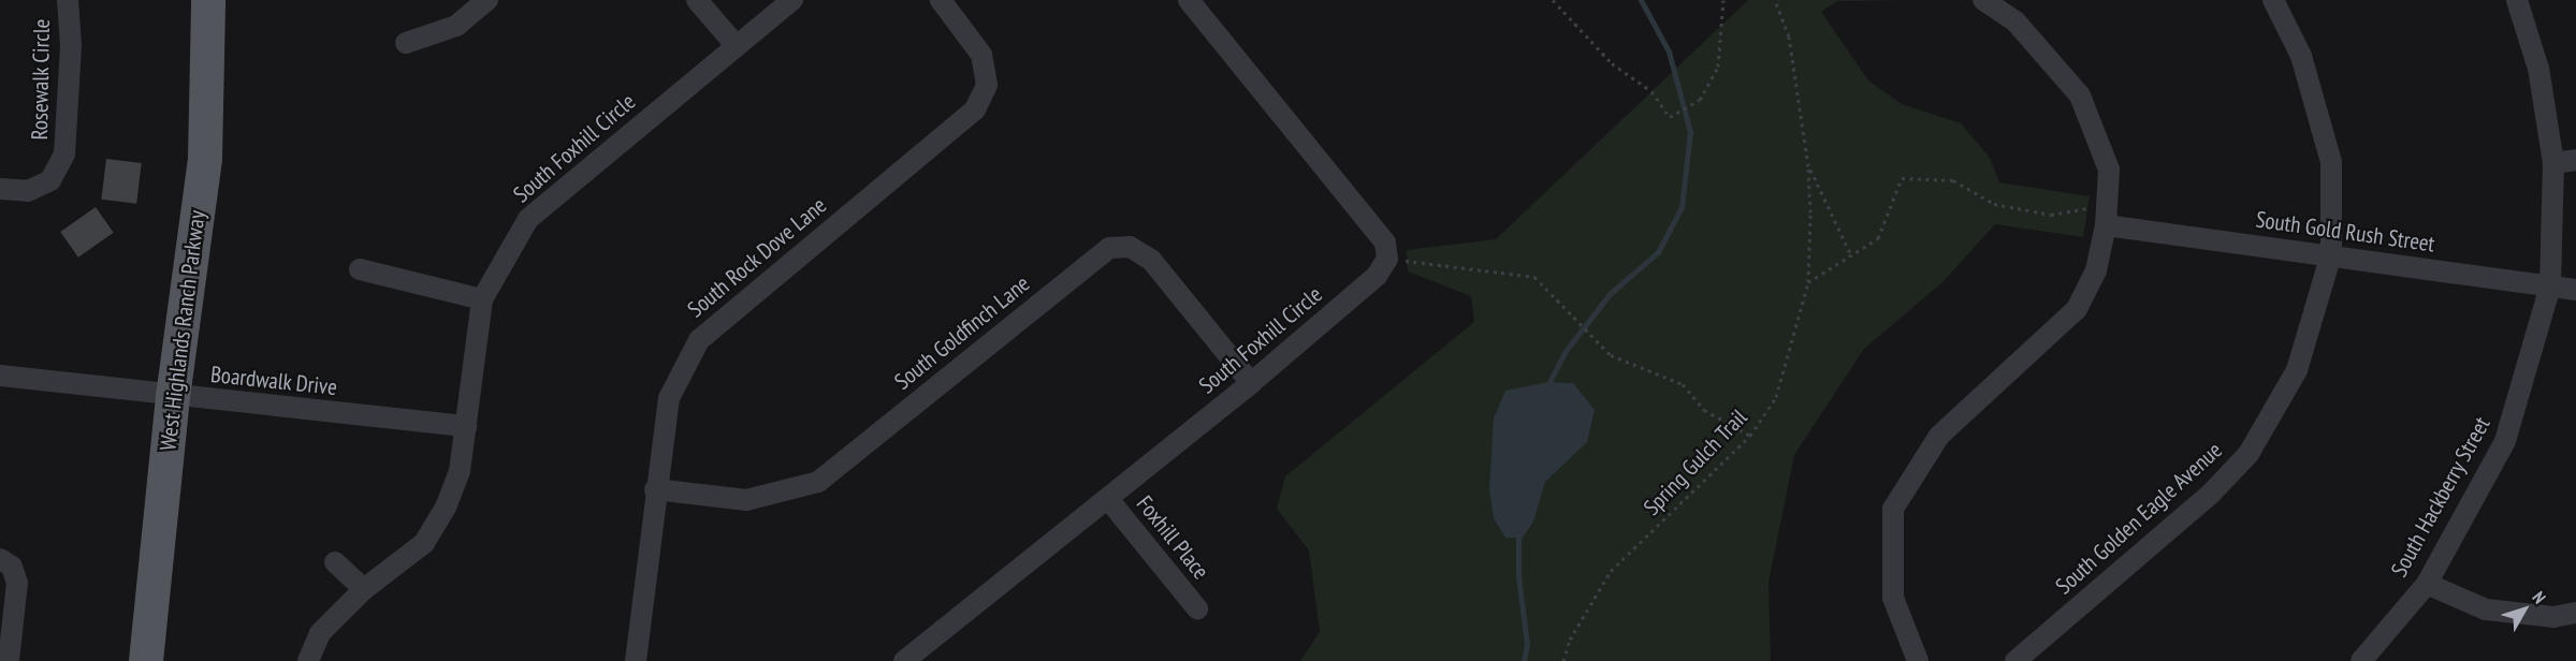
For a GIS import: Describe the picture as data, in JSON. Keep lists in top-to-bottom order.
{
  "streets": {
    "main road": ["West Highlands Ranch Parkway"],
    "street": [
      "Rosewalk Circle",
      "South Foxhill Circle",
      "South Gold Rush Street",
      "South Rock Dove Lane",
      "South Goldfinch Lane",
      "Boardwalk Drive",
      "South Hackberry Street",
      "South Golden Eagle Avenue",
      "Foxhill Place"
    ],
    "path": ["Spring Gulch Trail"]
  },
  "crossings": [
    ["South Foxhill Circle", "South Goldfinch Lane"],
    ["South Foxhill Circle", "Boardwalk Drive"],
    ["South Foxhill Circle", "Foxhill Place"],
    ["South Gold Rush Street", "South Hackberry Street"],
    ["South Gold Rush Street", "South Golden Eagle Avenue"],
    ["South Rock Dove Lane", "South Goldfinch Lane"],
    ["West Highlands Ranch Parkway", "Boardwalk Drive"]
  ],
  "north": "top right"
}
